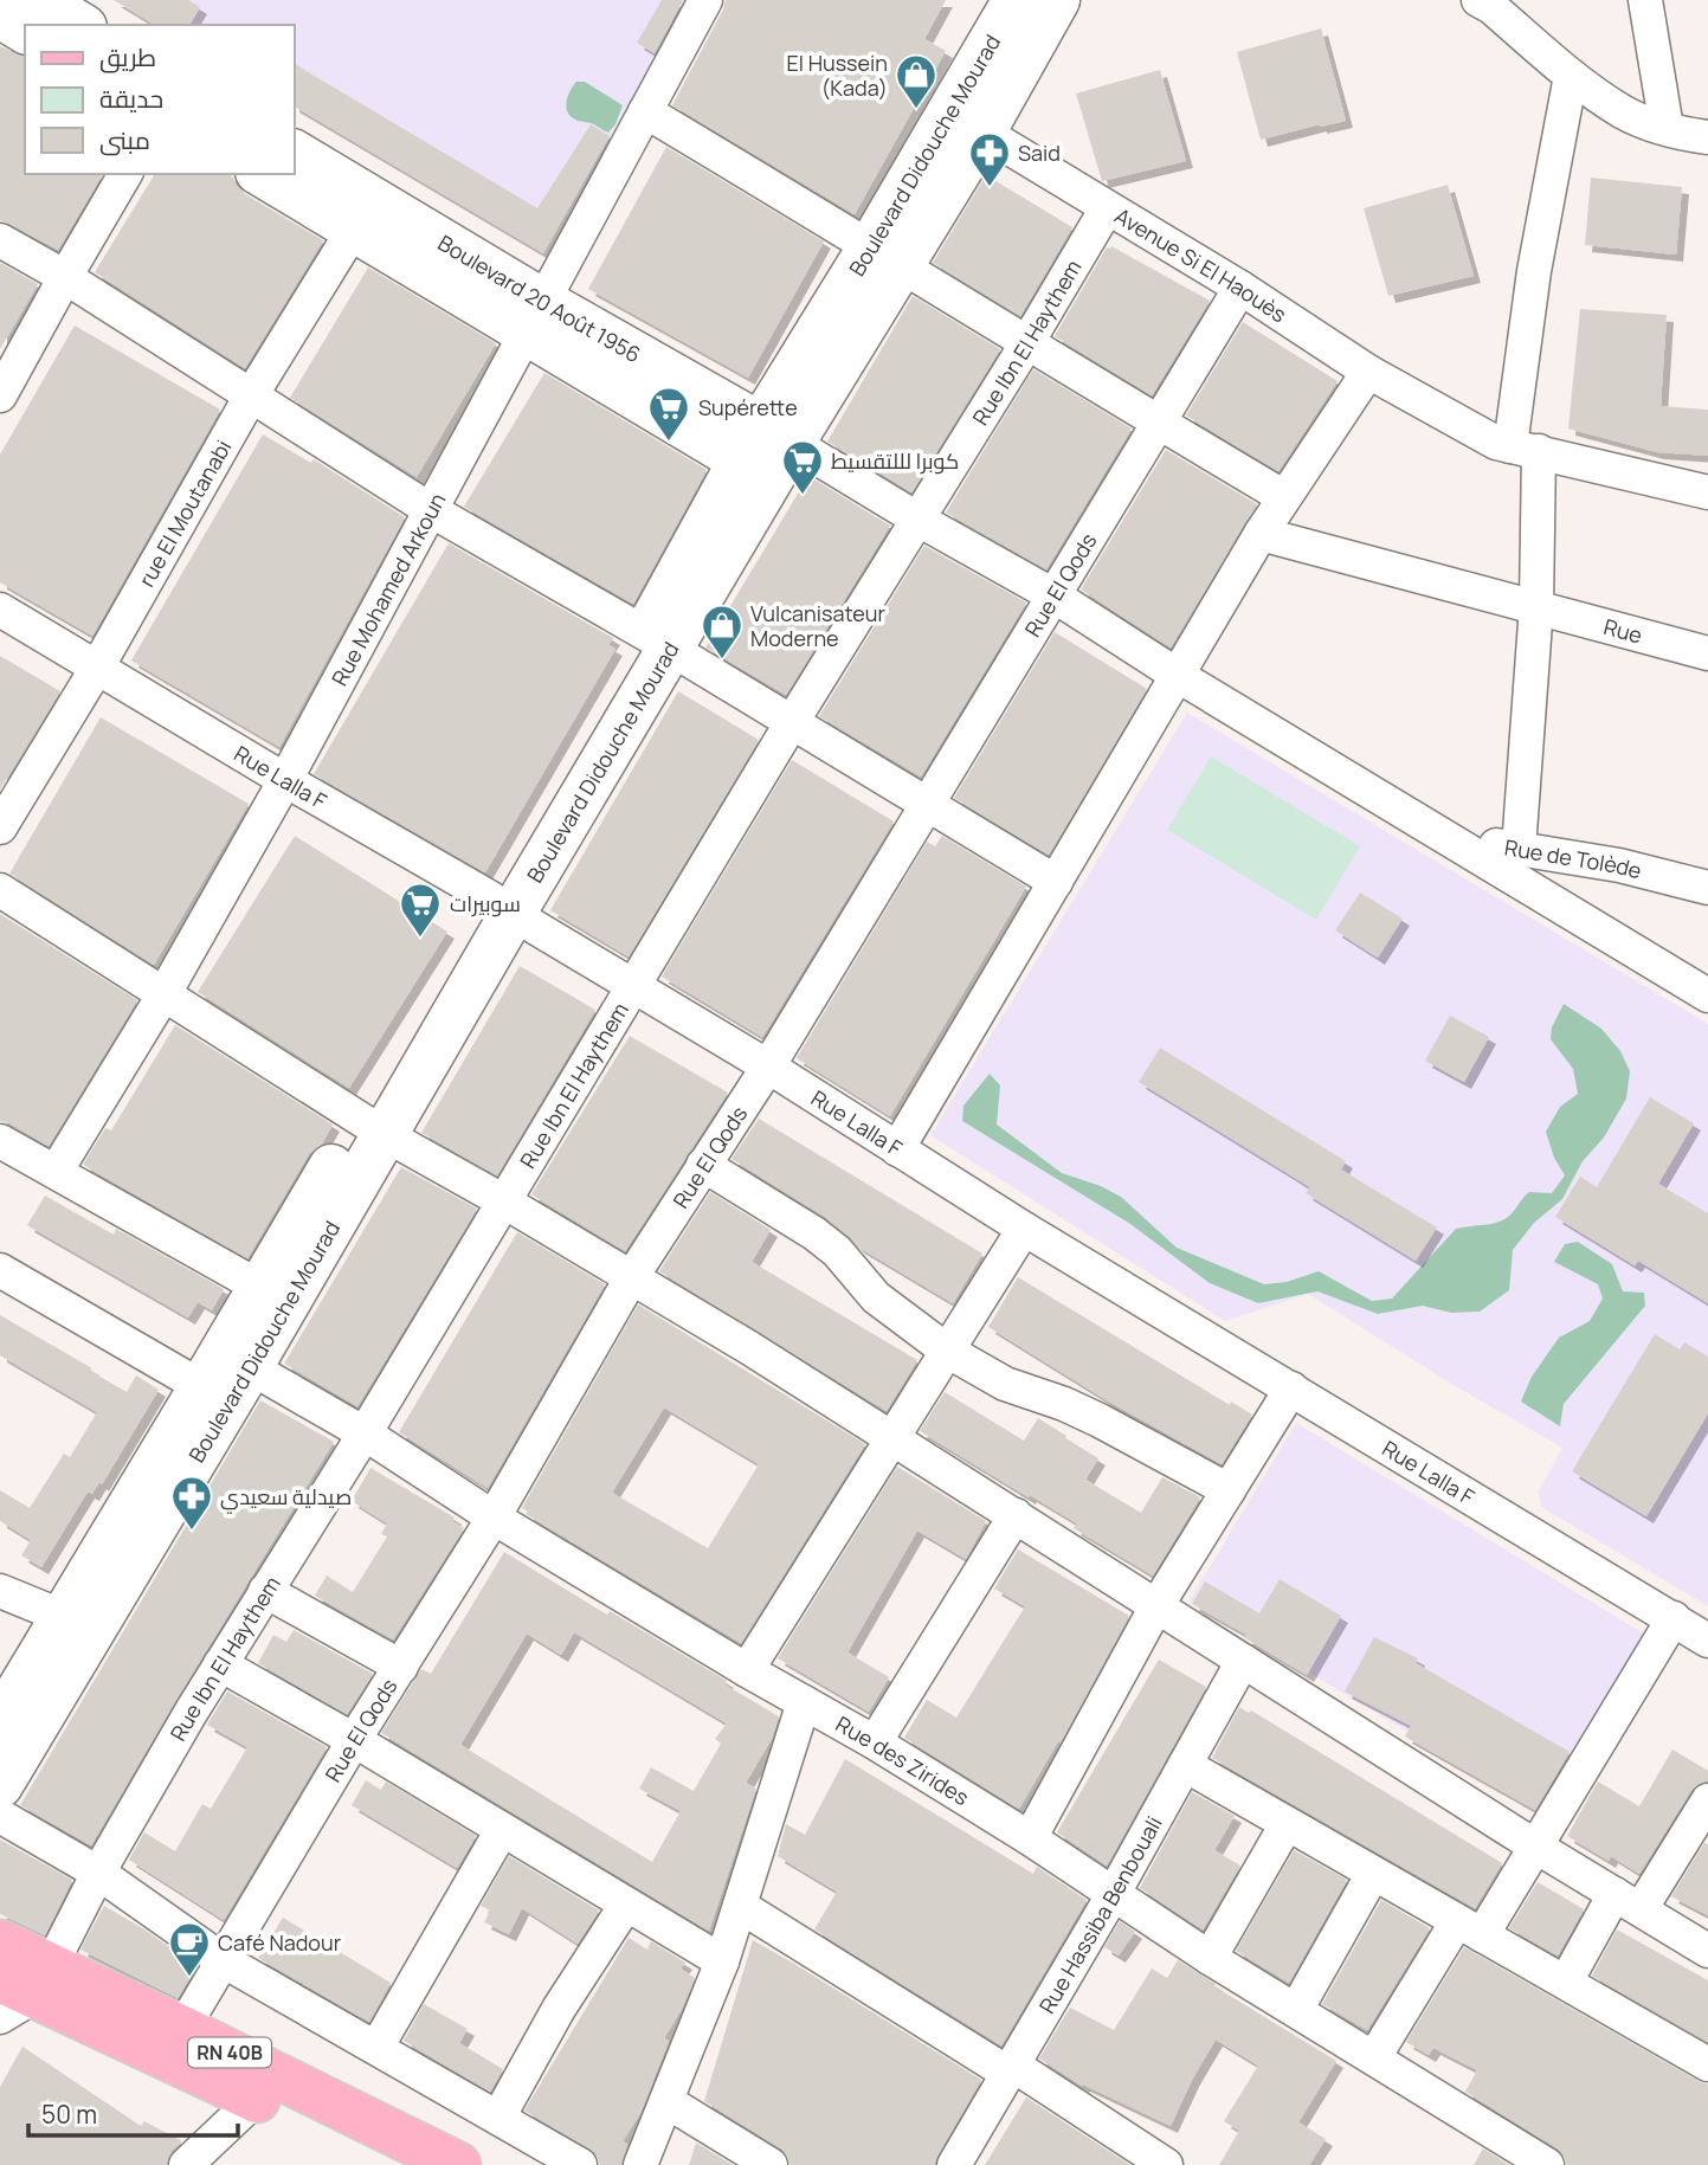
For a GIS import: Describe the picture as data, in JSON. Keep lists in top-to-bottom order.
{
  "streets": {
    "main road": ["Boulevard Didouche Mourad", "Boulevard 20 Août 1956", "RN 40B"],
    "street": [
      "Avenue Si El Haouès",
      "Rue Ibn El Haythem",
      "rue El Moutanabi",
      "Rue El Qods",
      "Rue Mohamed Arkoun",
      "Rue",
      "Rue Lalla F",
      "Rue de Tolède",
      "Rue des Zirides",
      "Rue Hassiba Benbouali"
    ]
  },
  "crossings": [
    ["Boulevard Didouche Mourad", "Avenue Si El Haouès"],
    ["Boulevard Didouche Mourad", "Boulevard 20 Août 1956"],
    ["Boulevard Didouche Mourad", "Rue Lalla F"],
    ["Boulevard Didouche Mourad", "Rue des Zirides"],
    ["Avenue Si El Haouès", "Rue Ibn El Haythem"],
    ["Avenue Si El Haouès", "Rue El Qods"],
    ["Boulevard 20 Août 1956", "rue El Moutanabi"],
    ["Boulevard 20 Août 1956", "Rue Mohamed Arkoun"],
    ["Rue Ibn El Haythem", "Rue Lalla F"],
    ["Rue Ibn El Haythem", "Rue des Zirides"],
    ["Rue Ibn El Haythem", "RN 40B"],
    ["rue El Moutanabi", "Rue Lalla F"],
    ["Rue El Qods", "Rue Lalla F"],
    ["Rue El Qods", "Rue des Zirides"],
    ["Rue El Qods", "RN 40B"],
    ["Rue Mohamed Arkoun", "Rue Lalla F"],
    ["Rue des Zirides", "Rue Hassiba Benbouali"]
  ],
  "places": {
    "shop": ["El Hussein (Kada)", "Vulcanisateur Moderne"],
    "pharmacy": ["Said", "صيدلية سعيدي"],
    "supermarket": ["Supérette", "كوبرا لللتقسيط", "سوبيرات"],
    "cafe": ["Café Nadour"]
  },
  "legend": ["طريق", "حديقة", "مبنى"],
  "scale_bar": "50 m"
}
